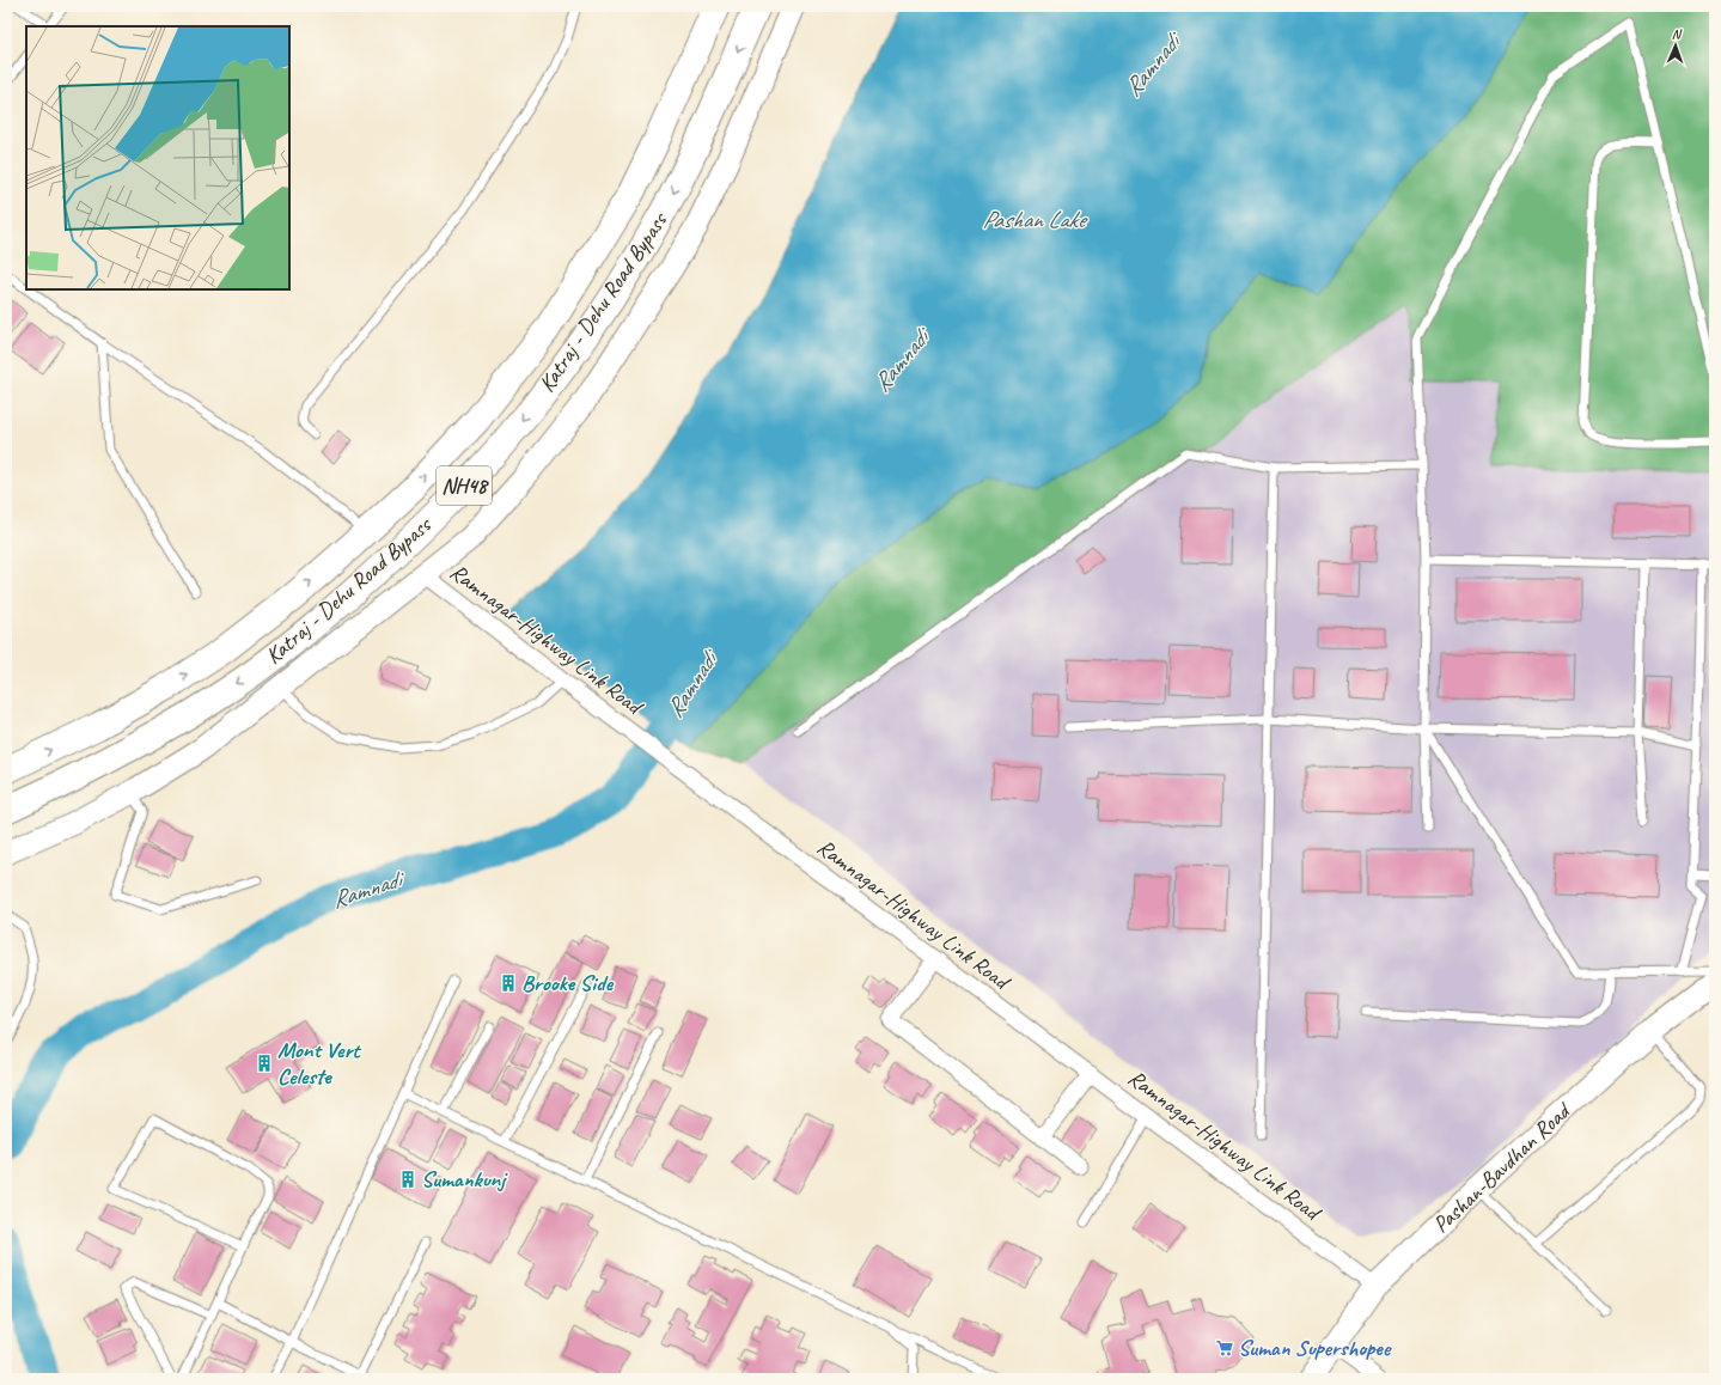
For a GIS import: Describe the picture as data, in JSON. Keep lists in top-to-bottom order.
{
  "streets": {
    "highway": ["Katraj - Dehu Road Bypass", "NH48"],
    "street": ["Ramnagar-Highway Link Road", "Pashan-Bavdhan Road"]
  },
  "crossings": [
    ["Ramnagar-Highway Link Road", "Pashan-Bavdhan Road"]
  ],
  "water": ["Ramnadi", "Pashan Lake"],
  "places": {
    "building": ["Brooke Side", "Mont Vert Celeste", "Sumankunj"],
    "supermarket": ["Suman Supershopee"]
  },
  "north": "top"
}
